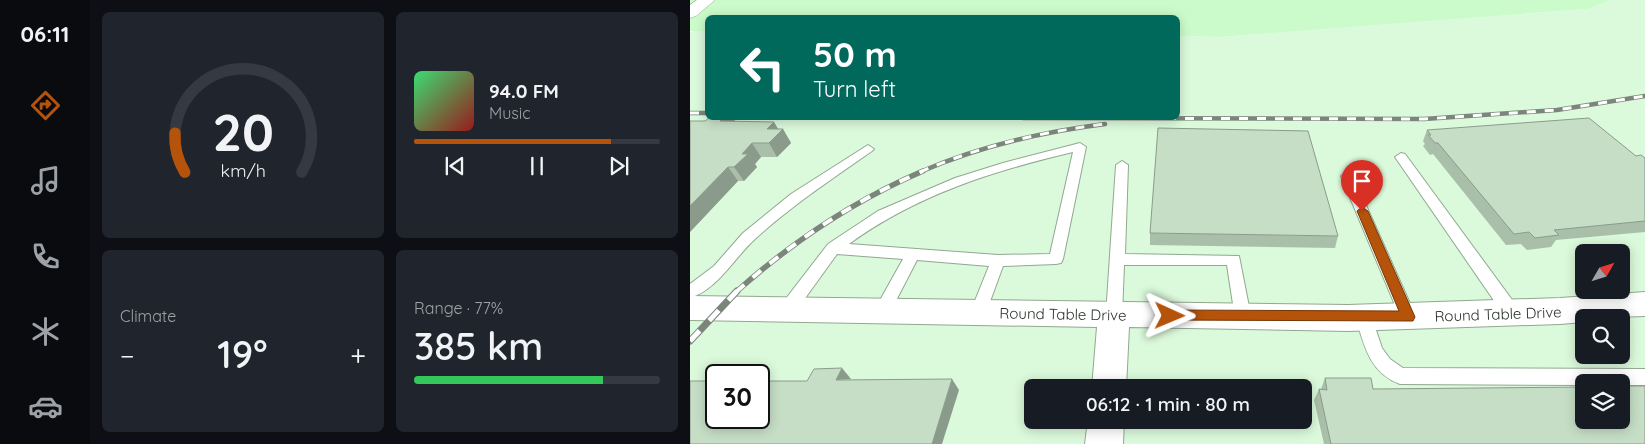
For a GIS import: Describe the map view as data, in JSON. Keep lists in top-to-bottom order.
{
  "streets": {
    "street": ["Round Table Drive"]
  },
  "north": "top right",
  "page": {
    "tabs": "06:11",
    "turn": ["50 m", "Turn left"],
    "song": ["94.0 FM", "Music"],
    "tile": [
      "Climate",
      ["Range · 77%", "385 km"]
    ],
    "heat": ["−", "19°", "+"],
    "limit": "30",
    "trip": "06:12 · 1 min · 80 m",
    "gauge": ["20", "km/h"]
  }
}
